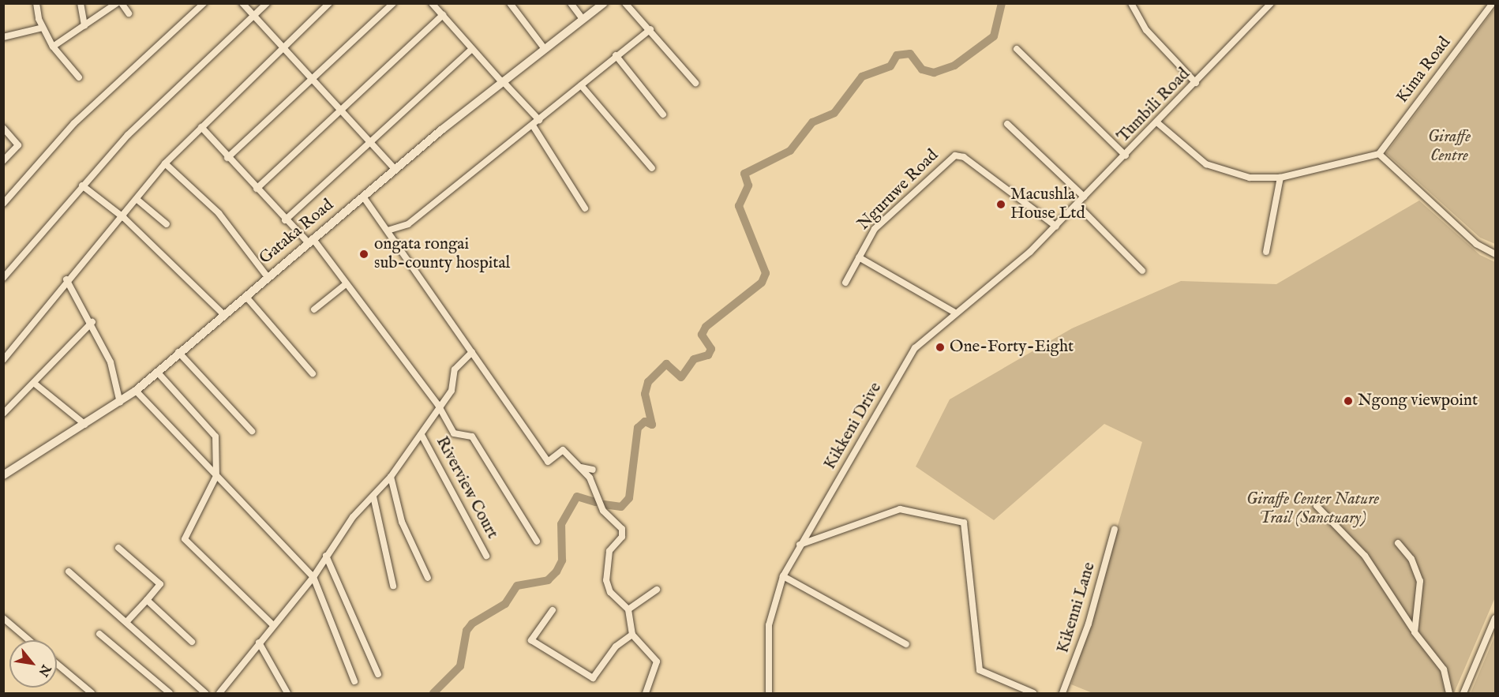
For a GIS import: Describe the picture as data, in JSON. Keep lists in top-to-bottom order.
{
  "streets": {
    "street": [
      "Kima Road",
      "Tumbili Road",
      "Nguruwe Road",
      "Gataka Road",
      "Kikkeni Drive",
      "Riverview Court",
      "Kikenni Lane"
    ]
  },
  "crossings": [
    ["Tumbili Road", "Nguruwe Road"],
    ["Tumbili Road", "Kikkeni Drive"],
    ["Nguruwe Road", "Kikkeni Drive"]
  ],
  "parks": ["Giraffe Centre", "Giraffe Center Nature Trail (Sanctuary)"],
  "places": [
    "Macushla House Ltd",
    "ongata rongai sub-county hospital",
    "One-Forty-Eight",
    "Ngong viewpoint"
  ],
  "north": "bottom right"
}
